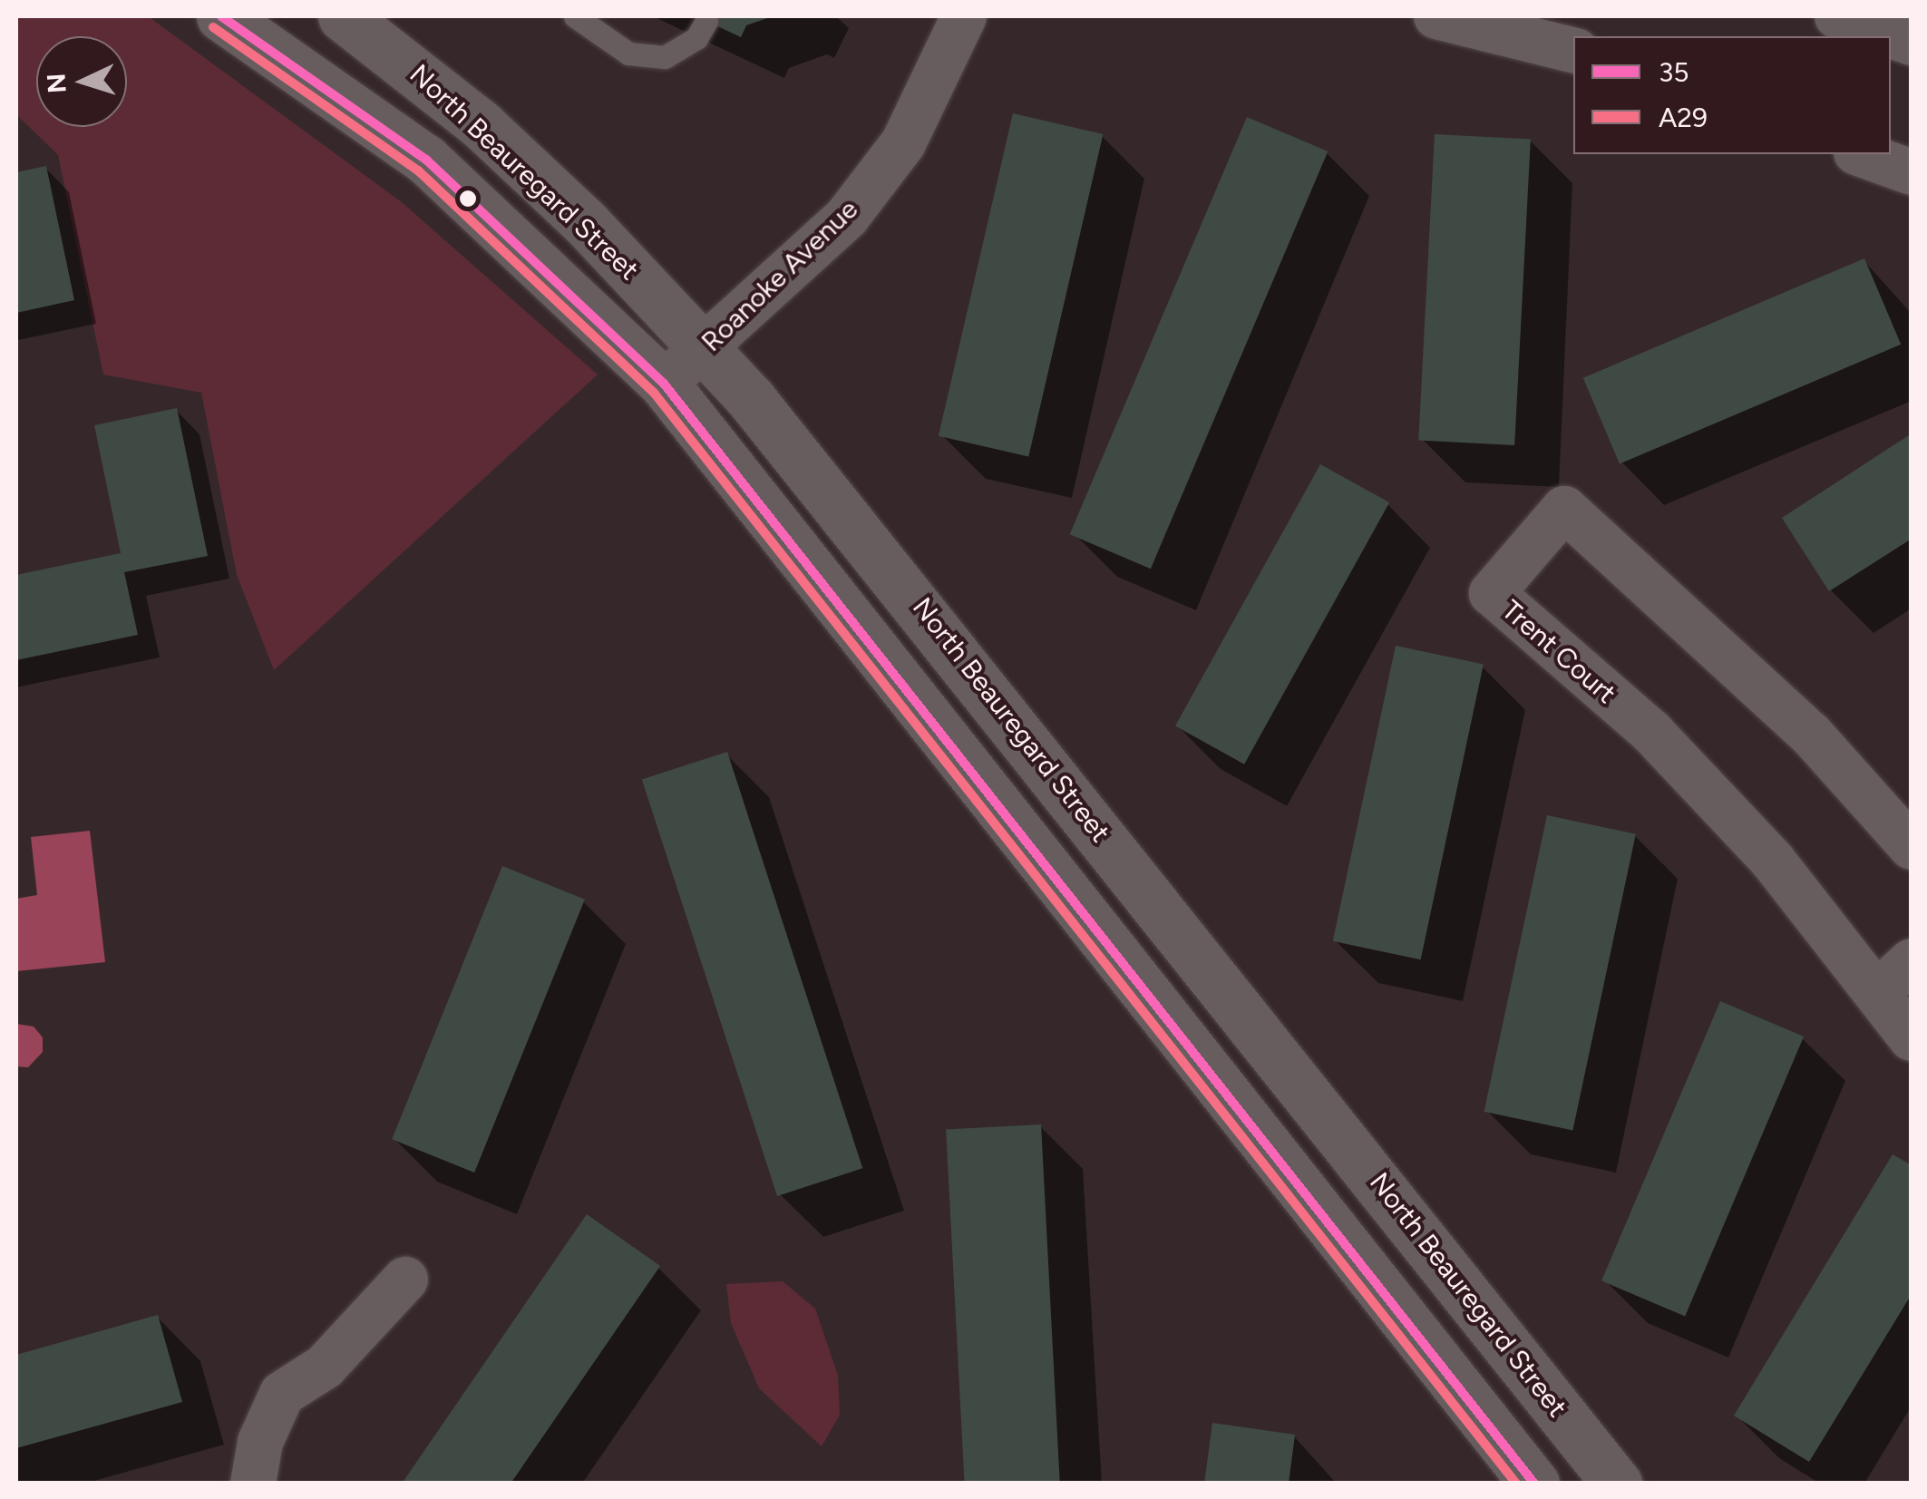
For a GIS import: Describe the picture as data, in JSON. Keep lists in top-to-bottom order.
{
  "streets": {
    "main road": ["North Beauregard Street"],
    "street": ["Roanoke Avenue", "Trent Court"]
  },
  "crossings": [
    ["North Beauregard Street", "Roanoke Avenue"]
  ],
  "lines": ["transit line 35", "transit line A29"],
  "legend": ["35", "A29"],
  "north": "left"
}
